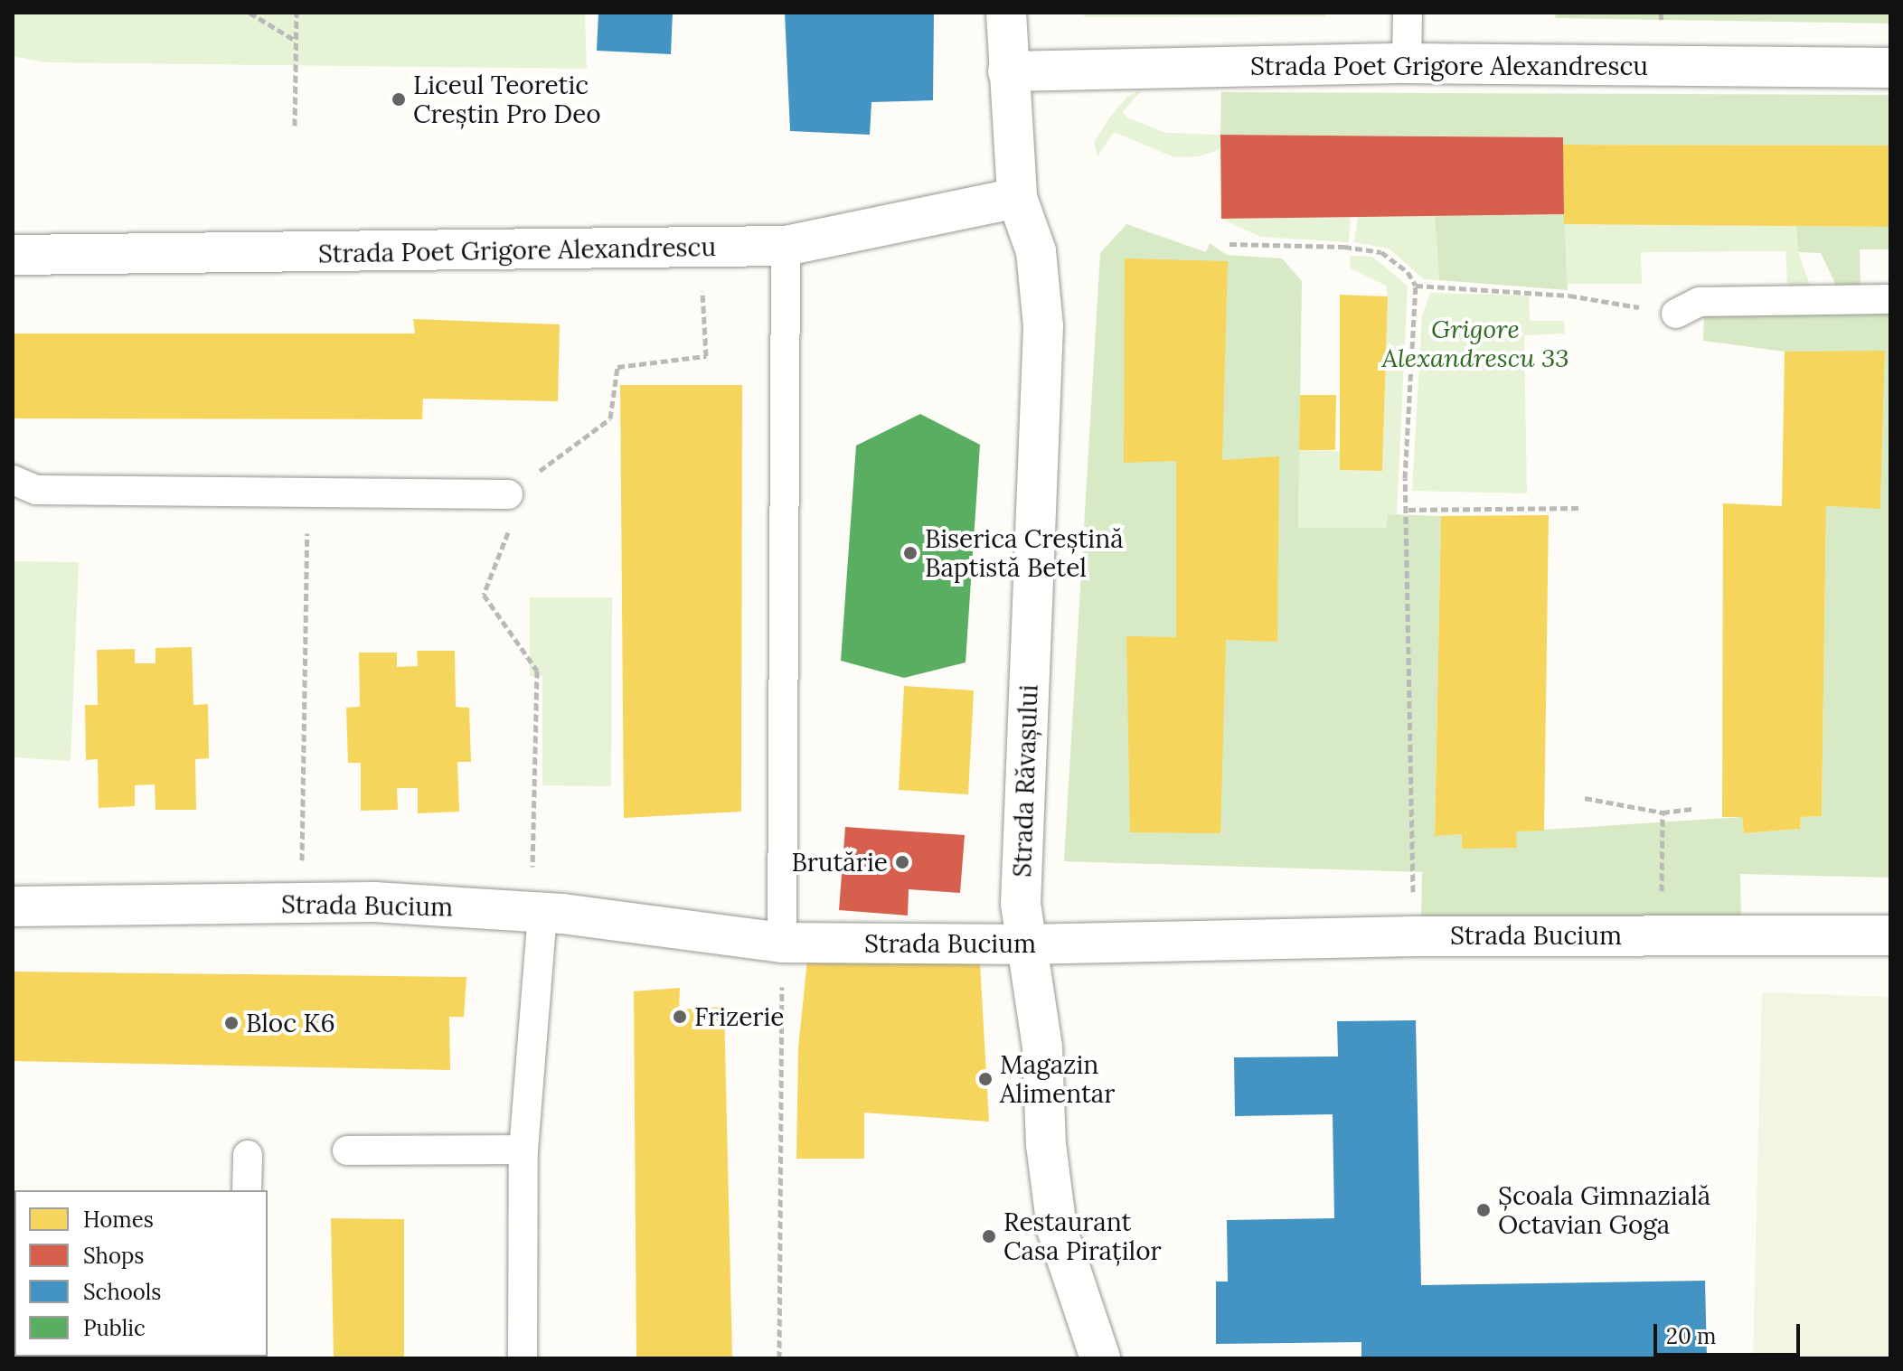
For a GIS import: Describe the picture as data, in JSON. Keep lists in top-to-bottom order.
{
  "streets": {
    "street": ["Strada Poet Grigore Alexandrescu", "Strada Răvașului", "Strada Bucium"]
  },
  "crossings": [
    ["Strada Poet Grigore Alexandrescu", "Strada Răvașului"],
    ["Strada Răvașului", "Strada Bucium"]
  ],
  "parks": ["Grigore Alexandrescu 33"],
  "places": [
    "Liceul Teoretic Creștin Pro Deo",
    "Biserica Creștină Baptistă Betel",
    "Brutărie",
    "Frizerie",
    "Bloc K6",
    "Magazin Alimentar",
    "Școala Gimnazială Octavian Goga",
    "Restaurant Casa Piraților"
  ],
  "legend": [
    "Homes",
    "Shops",
    "Schools",
    "Public"
  ],
  "scale_bar": "20 m"
}
